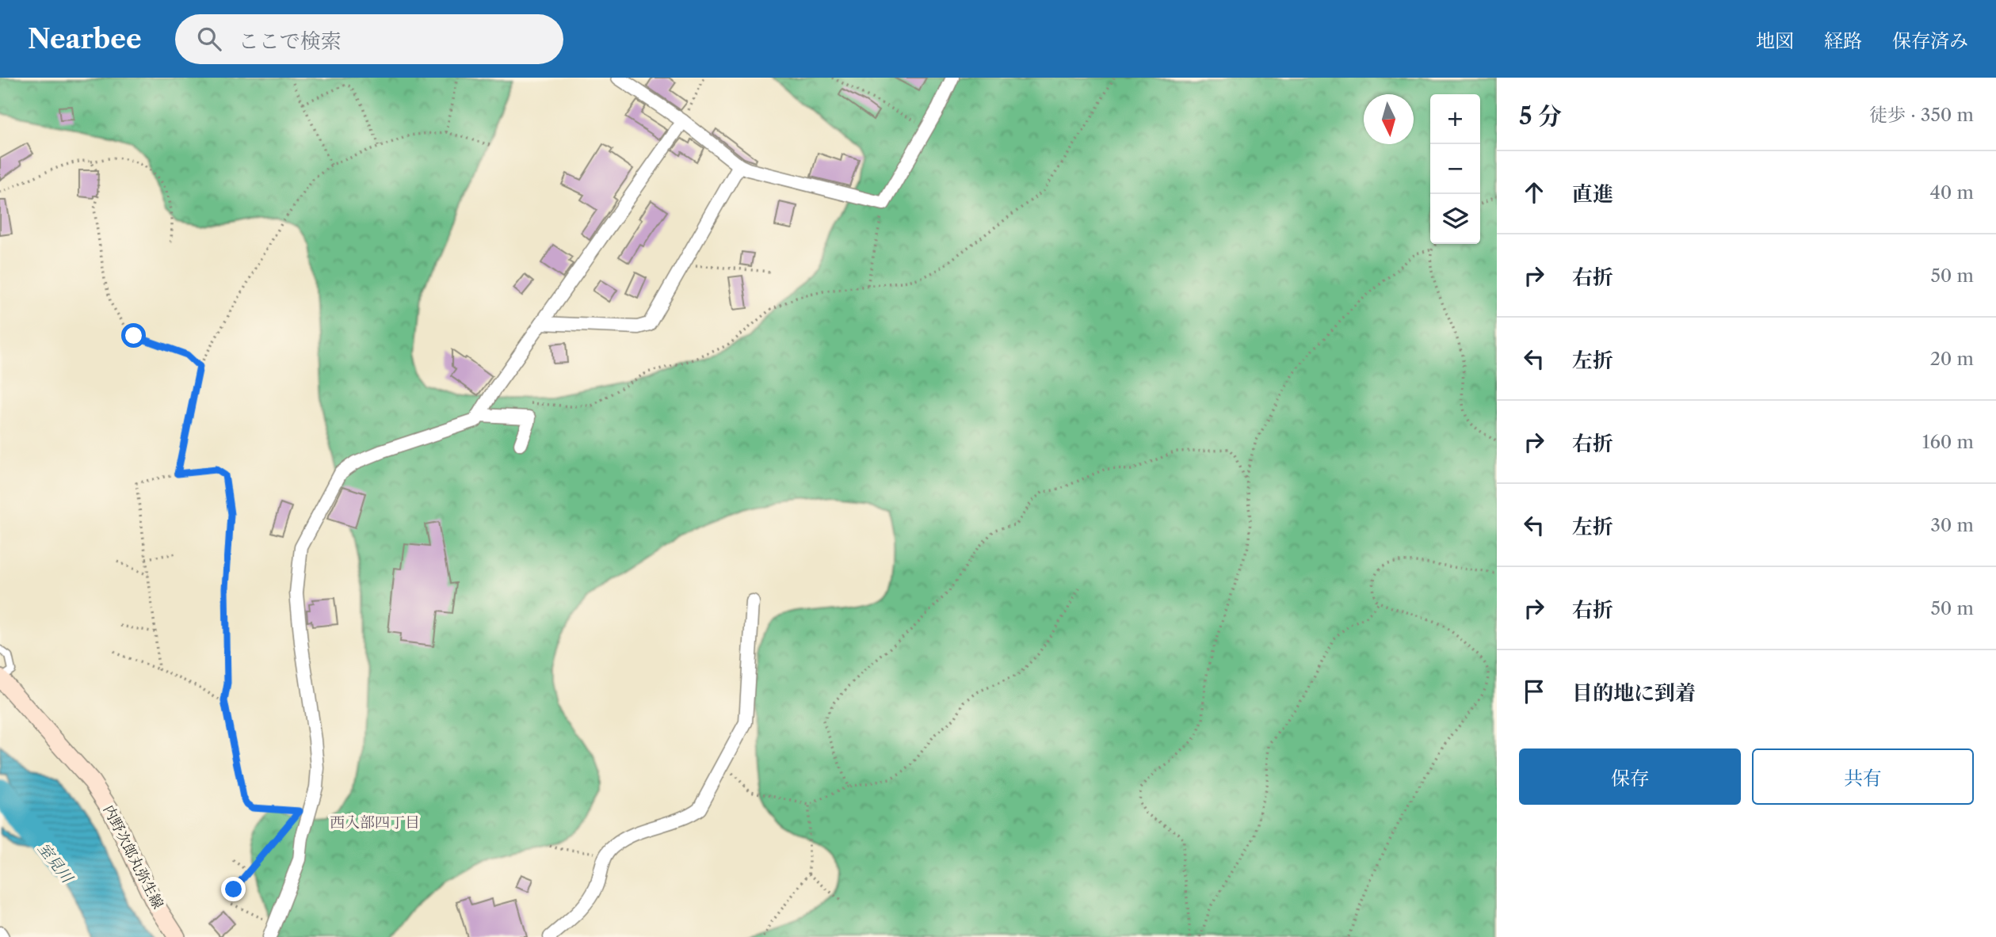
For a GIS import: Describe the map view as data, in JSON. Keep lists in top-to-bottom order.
{
  "streets": {
    "main road": ["内野次郎丸弥生線"]
  },
  "districts": ["西入部四丁目"],
  "water": ["室見川"],
  "north": "bottom",
  "page": {
    "header": "Nearbee",
    "search": "ここで検索",
    "nav": ["地図", "経路", "保存済み"],
    "heading": ["5 分", "徒歩 · 350 m"],
    "map_buttons": ["+", "−"],
    "list": [
      ["直進", "40 m"],
      ["右折", "50 m"],
      ["左折", "20 m"],
      ["右折", "160 m"],
      ["左折", "30 m"],
      ["右折", "50 m"],
      "目的地に到着"
    ],
    "buttons": ["保存", "共有"]
  }
}
